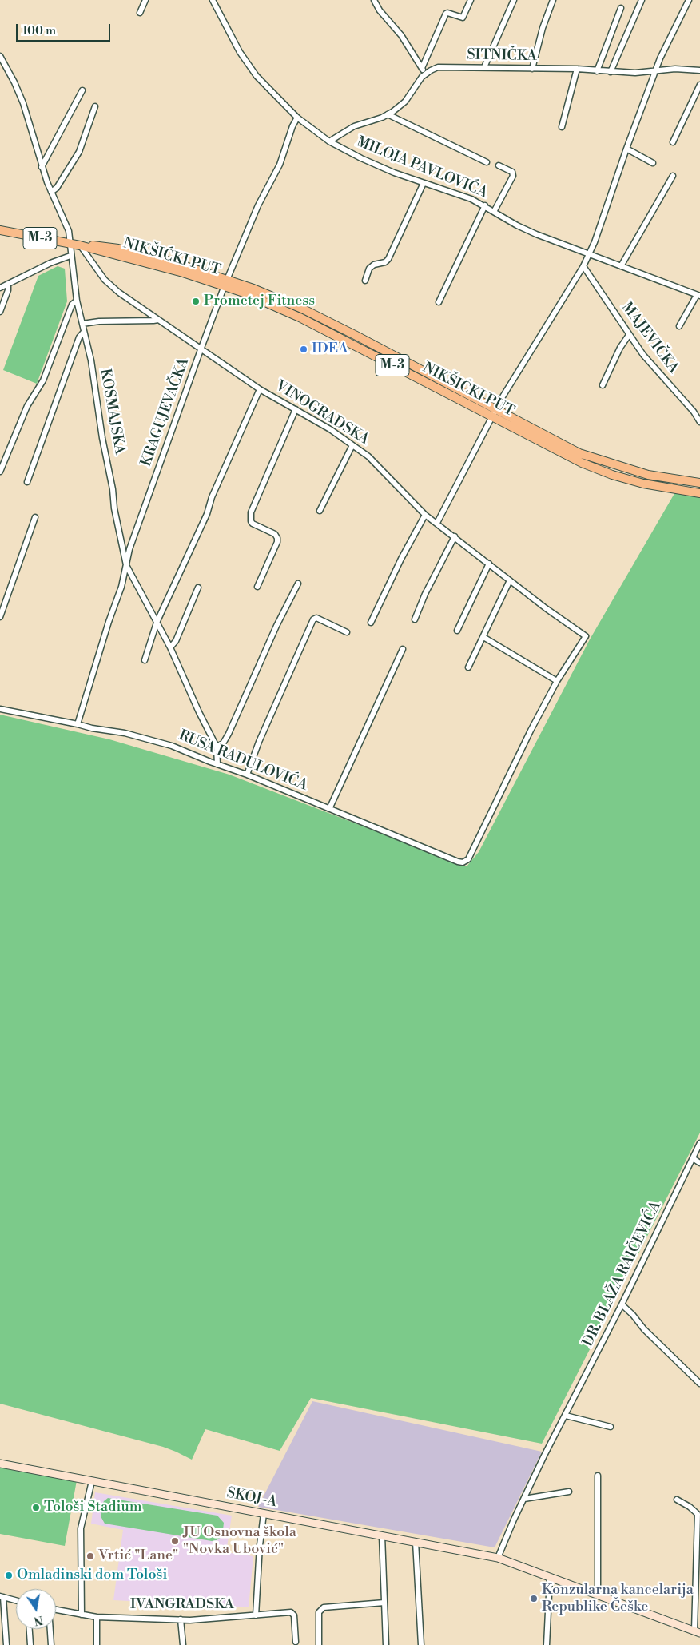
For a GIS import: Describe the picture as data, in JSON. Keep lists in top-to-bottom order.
{
  "streets": {
    "main road": ["M-3", "NIKŠIĆKI PUT", "SKOJ-A"],
    "street": [
      "SITNIČKA",
      "MILOJA PAVLOVIĆA",
      "MAJEVIČKA",
      "KOSMAJSKA",
      "KRAGUJEVAČKA",
      "VINOGRADSKA",
      "RUSA RADULOVIĆA",
      "DR. BLAŽA RAIČEVIĆA",
      "IVANGRADSKA"
    ]
  },
  "crossings": [
    ["SITNIČKA", "MILOJA PAVLOVIĆA"],
    ["MILOJA PAVLOVIĆA", "KRAGUJEVAČKA"],
    ["NIKŠIĆKI PUT", "KOSMAJSKA"],
    ["NIKŠIĆKI PUT", "KRAGUJEVAČKA"],
    ["NIKŠIĆKI PUT", "VINOGRADSKA"],
    ["KOSMAJSKA", "KRAGUJEVAČKA"],
    ["KOSMAJSKA", "RUSA RADULOVIĆA"],
    ["KRAGUJEVAČKA", "VINOGRADSKA"],
    ["KRAGUJEVAČKA", "RUSA RADULOVIĆA"],
    ["VINOGRADSKA", "RUSA RADULOVIĆA"],
    ["DR. BLAŽA RAIČEVIĆA", "SKOJ-A"]
  ],
  "places": [
    "Prometej Fitness",
    "IDEA",
    "Tološi Stadium",
    "JU Osnovna škola \"Novka Ubović\"",
    "Vrtić \"Lane\"",
    "Omladinski dom Tološi",
    "Konzularna kancelarija Republike Češke"
  ],
  "scale_bar": "100 m",
  "north": "bottom"
}
